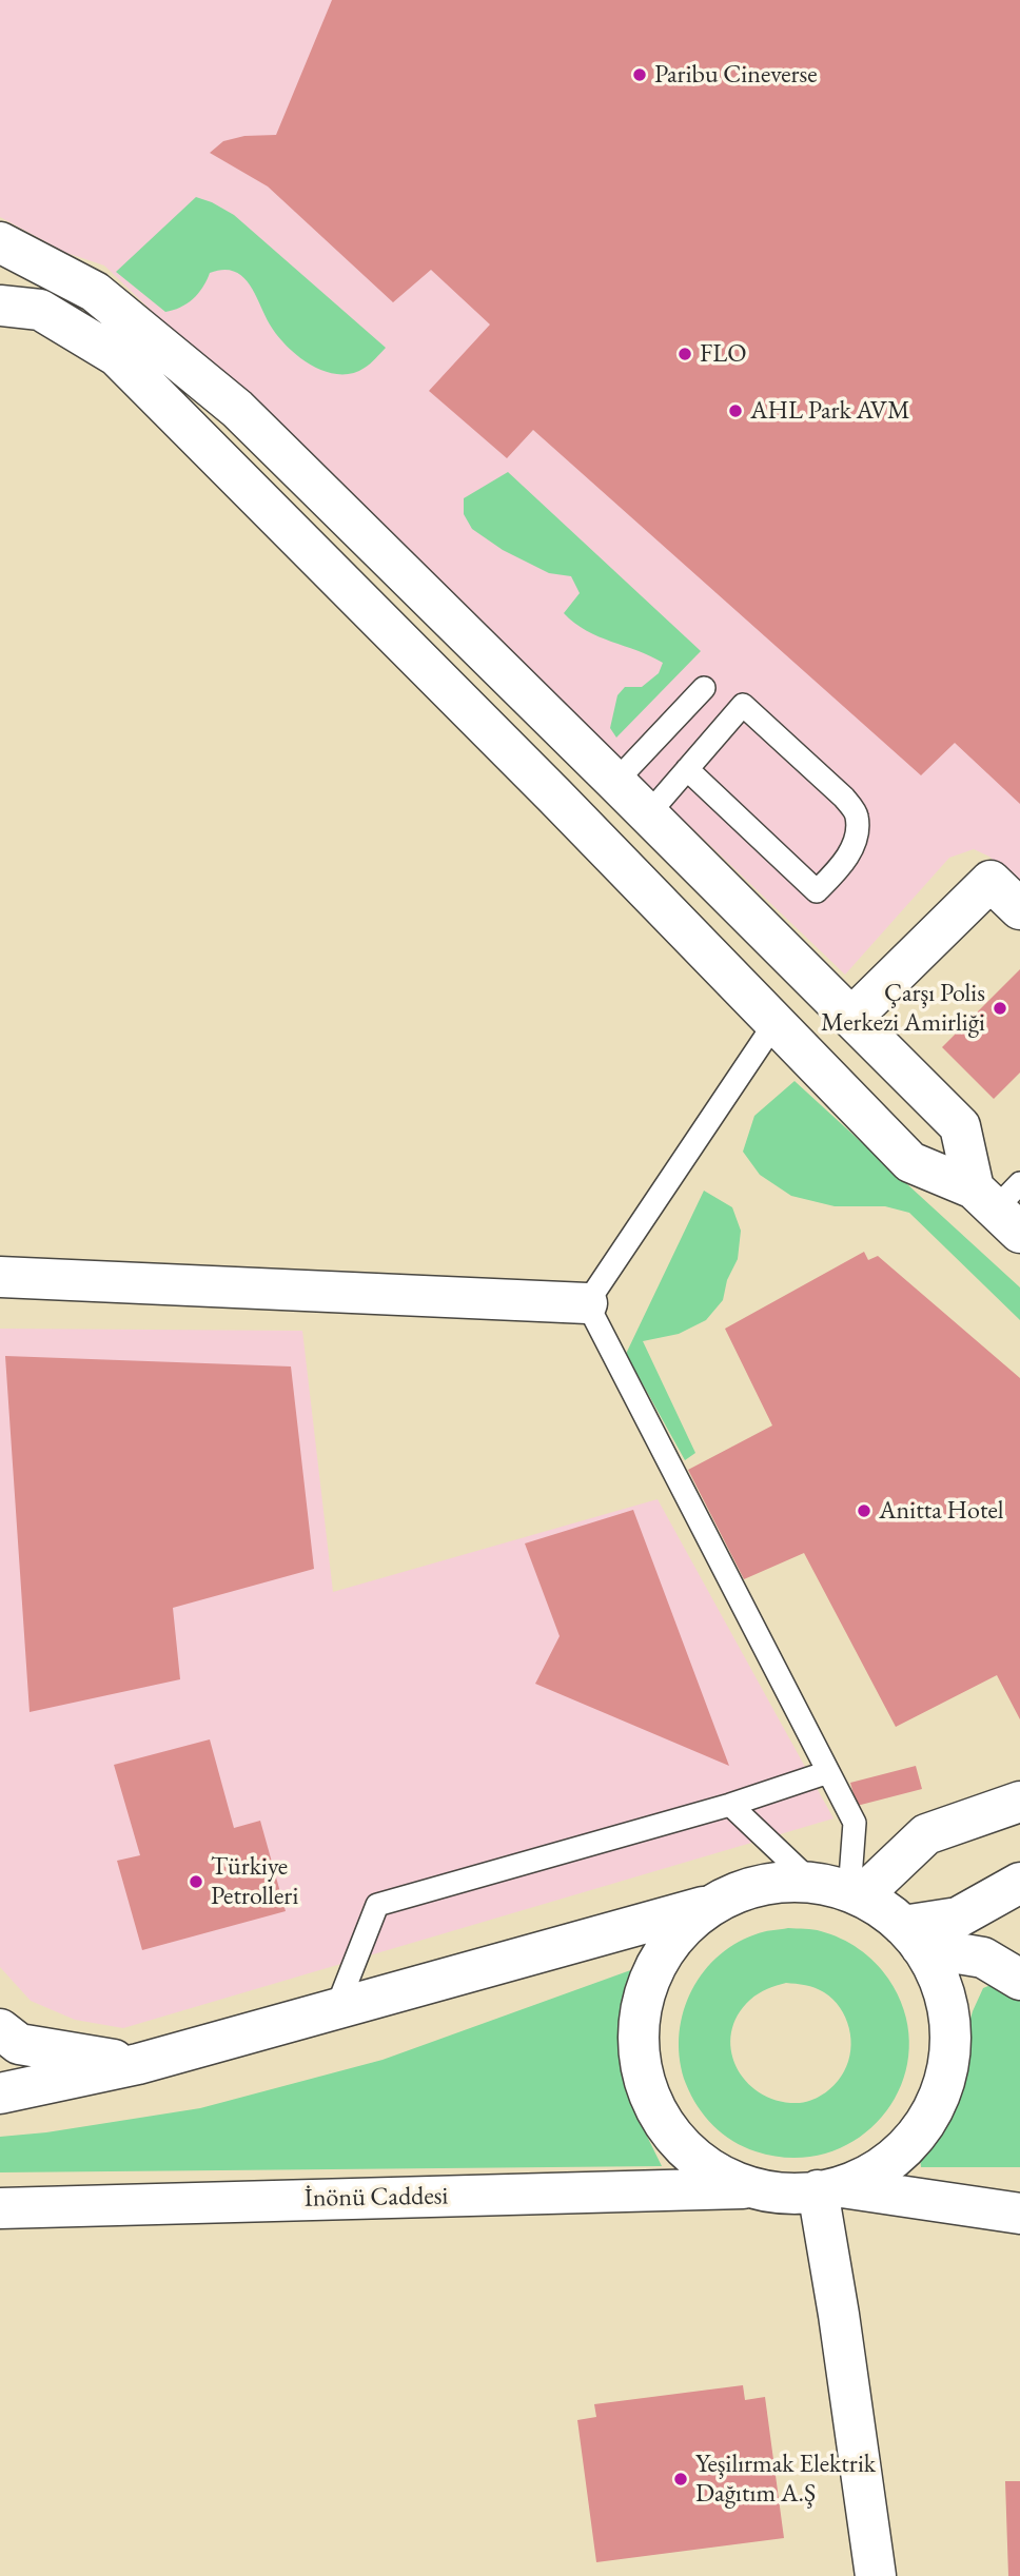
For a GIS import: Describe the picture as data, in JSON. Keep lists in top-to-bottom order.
{
  "streets": {
    "street": ["İnönü Caddesi"]
  },
  "places": [
    "Paribu Cineverse",
    "FLO",
    "AHL Park AVM",
    "Çarşı Polis Merkezi Amirliği",
    "Anitta Hotel",
    "Türkiye Petrolleri",
    "Yeşilırmak Elektrik Dağıtım A.Ş"
  ]
}
